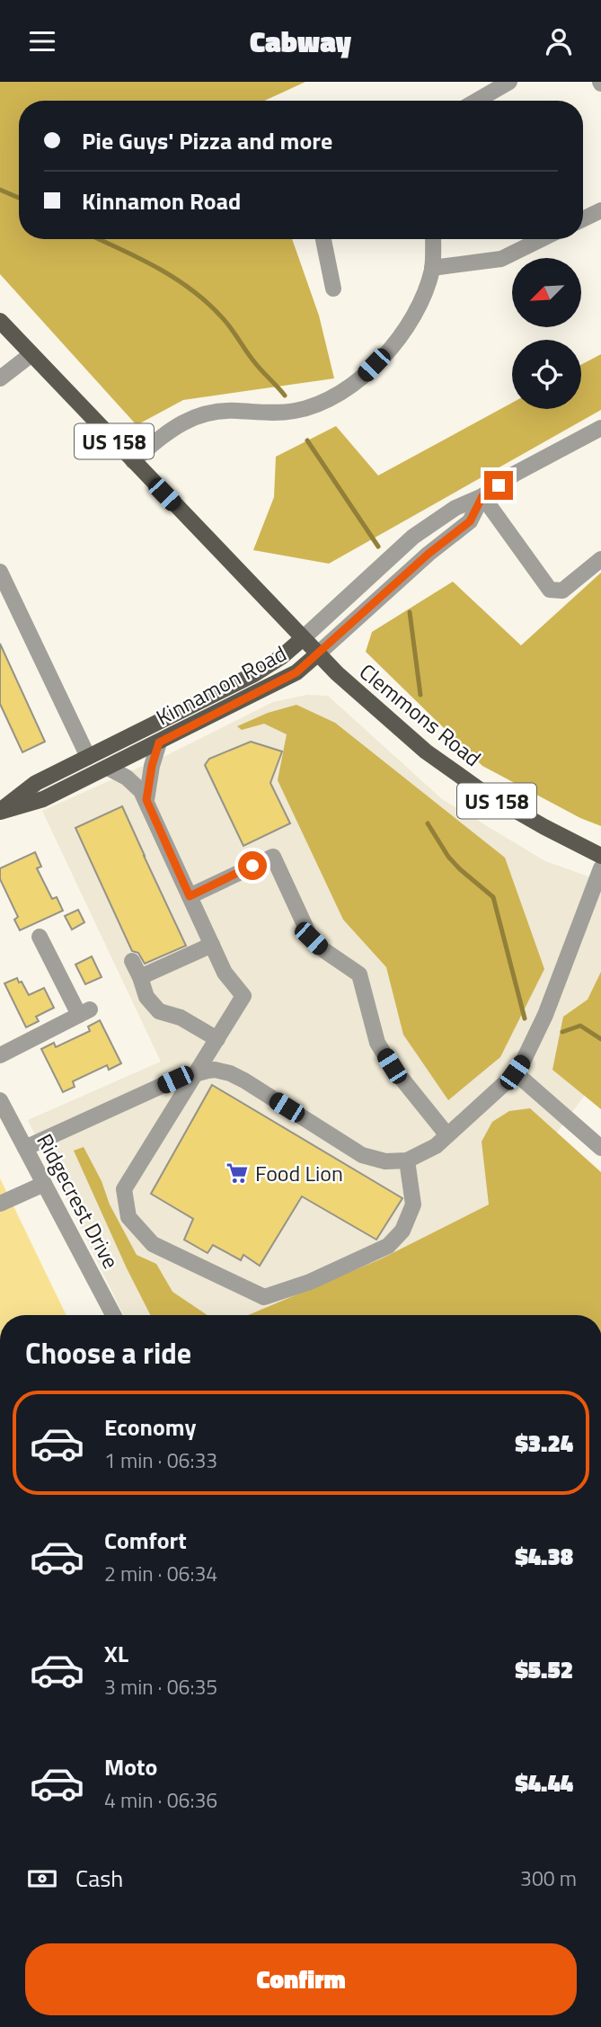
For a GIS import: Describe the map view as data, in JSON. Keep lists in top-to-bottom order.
{
  "streets": {
    "main road": ["US 158", "Kinnamon Road", "Clemmons Road"],
    "street": ["Ridgecrest Drive"]
  },
  "crossings": [
    ["US 158", "Kinnamon Road"],
    ["US 158", "Clemmons Road"],
    ["Kinnamon Road", "Clemmons Road"]
  ],
  "places": {
    "supermarket": ["Food Lion"]
  },
  "north": "bottom left",
  "page": {
    "header": "Cabway",
    "banner": ["Pie Guys' Pizza and more", "Kinnamon Road"],
    "heading": "Choose a ride",
    "list": [
      {
        "name": "Economy",
        "note": "1 min · 06:33",
        "value": "$3.24"
      },
      {
        "name": "Comfort",
        "note": "2 min · 06:34",
        "value": "$4.38"
      },
      {
        "name": "XL",
        "note": "3 min · 06:35",
        "value": "$5.52"
      },
      {
        "name": "Moto",
        "note": "4 min · 06:36",
        "value": "$4.44"
      }
    ],
    "pay": ["Cash", "300 m"],
    "buttons": "Confirm"
  }
}
